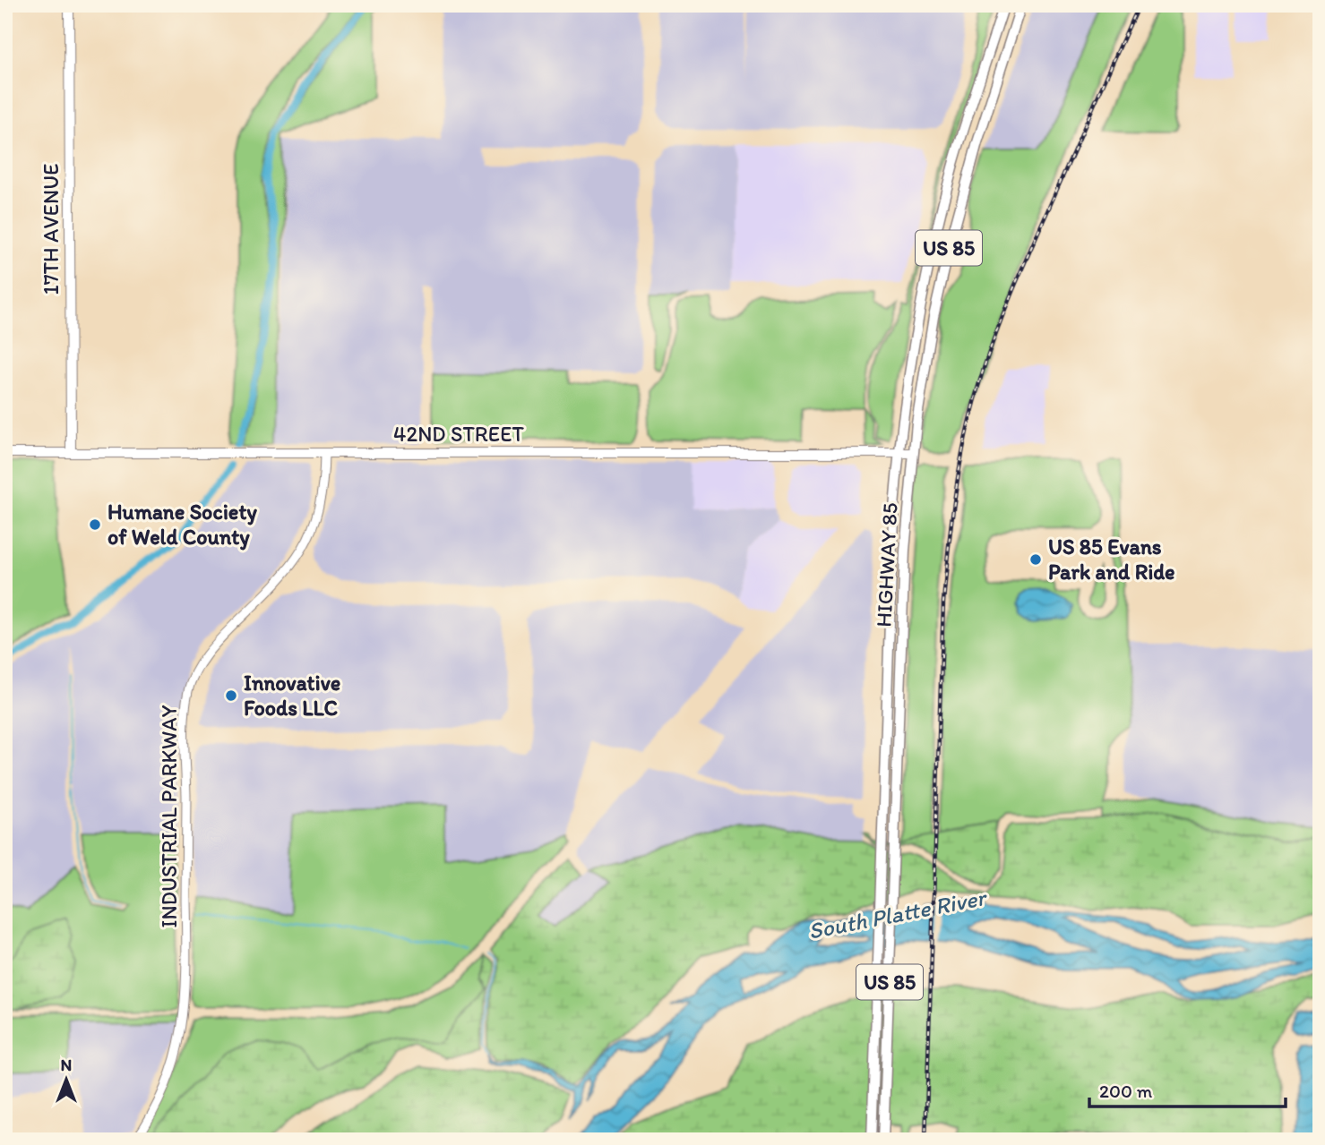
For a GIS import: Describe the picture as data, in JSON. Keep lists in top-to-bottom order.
{
  "streets": {
    "highway": ["US 85", "HIGHWAY 85"],
    "main road": ["17TH AVENUE", "42ND STREET"],
    "street": ["INDUSTRIAL PARKWAY"]
  },
  "crossings": [
    ["17TH AVENUE", "42ND STREET"],
    ["42ND STREET", "HIGHWAY 85"],
    ["42ND STREET", "INDUSTRIAL PARKWAY"]
  ],
  "water": ["South Platte River"],
  "places": ["Humane Society of Weld County", "US 85 Evans Park and Ride", "Innovative Foods LLC"],
  "scale_bar": "200 m",
  "north": "top"
}
